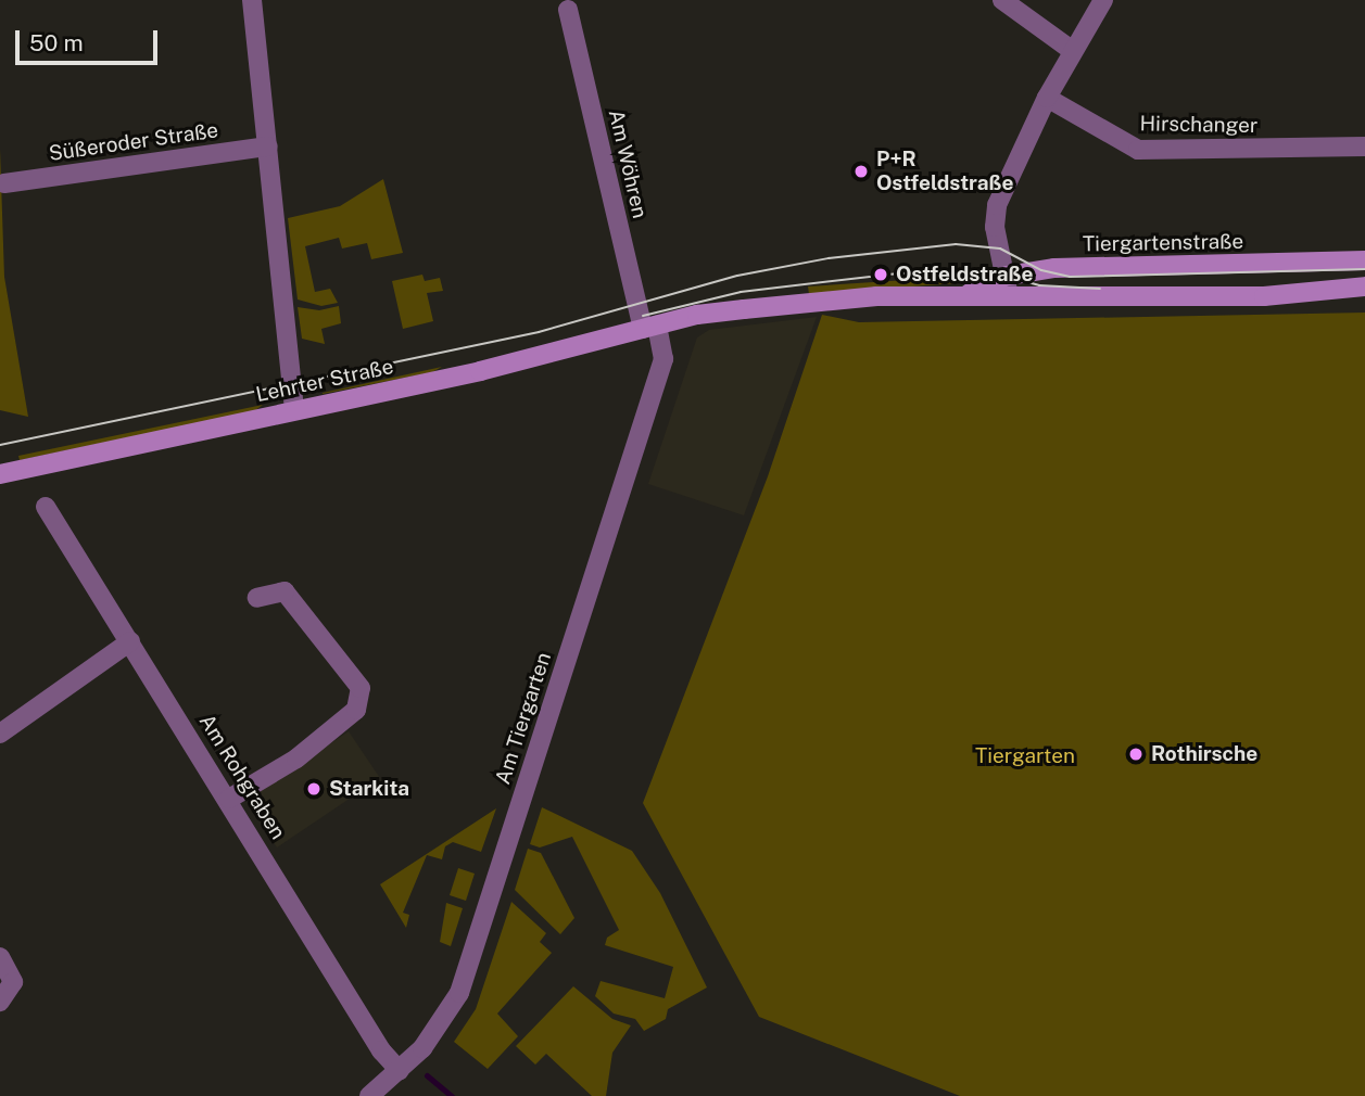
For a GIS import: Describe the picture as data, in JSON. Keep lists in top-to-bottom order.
{
  "streets": {
    "main road": ["Tiergartenstraße", "Lehrter Straße"],
    "street": [
      "Hirschanger",
      "Süßeroder Straße",
      "Am Wöhren",
      "Am Tiergarten",
      "Am Rohgraben"
    ]
  },
  "crossings": [
    ["Am Wöhren", "Tiergartenstraße"],
    ["Am Wöhren", "Lehrter Straße"],
    ["Am Wöhren", "Am Tiergarten"],
    ["Tiergartenstraße", "Lehrter Straße"],
    ["Tiergartenstraße", "Am Tiergarten"],
    ["Lehrter Straße", "Am Tiergarten"],
    ["Am Tiergarten", "Am Rohgraben"]
  ],
  "parks": ["Tiergarten"],
  "places": [
    "P+R Ostfeldstraße",
    "Ostfeldstraße",
    "Rothirsche",
    "Starkita"
  ],
  "scale_bar": "50 m"
}
